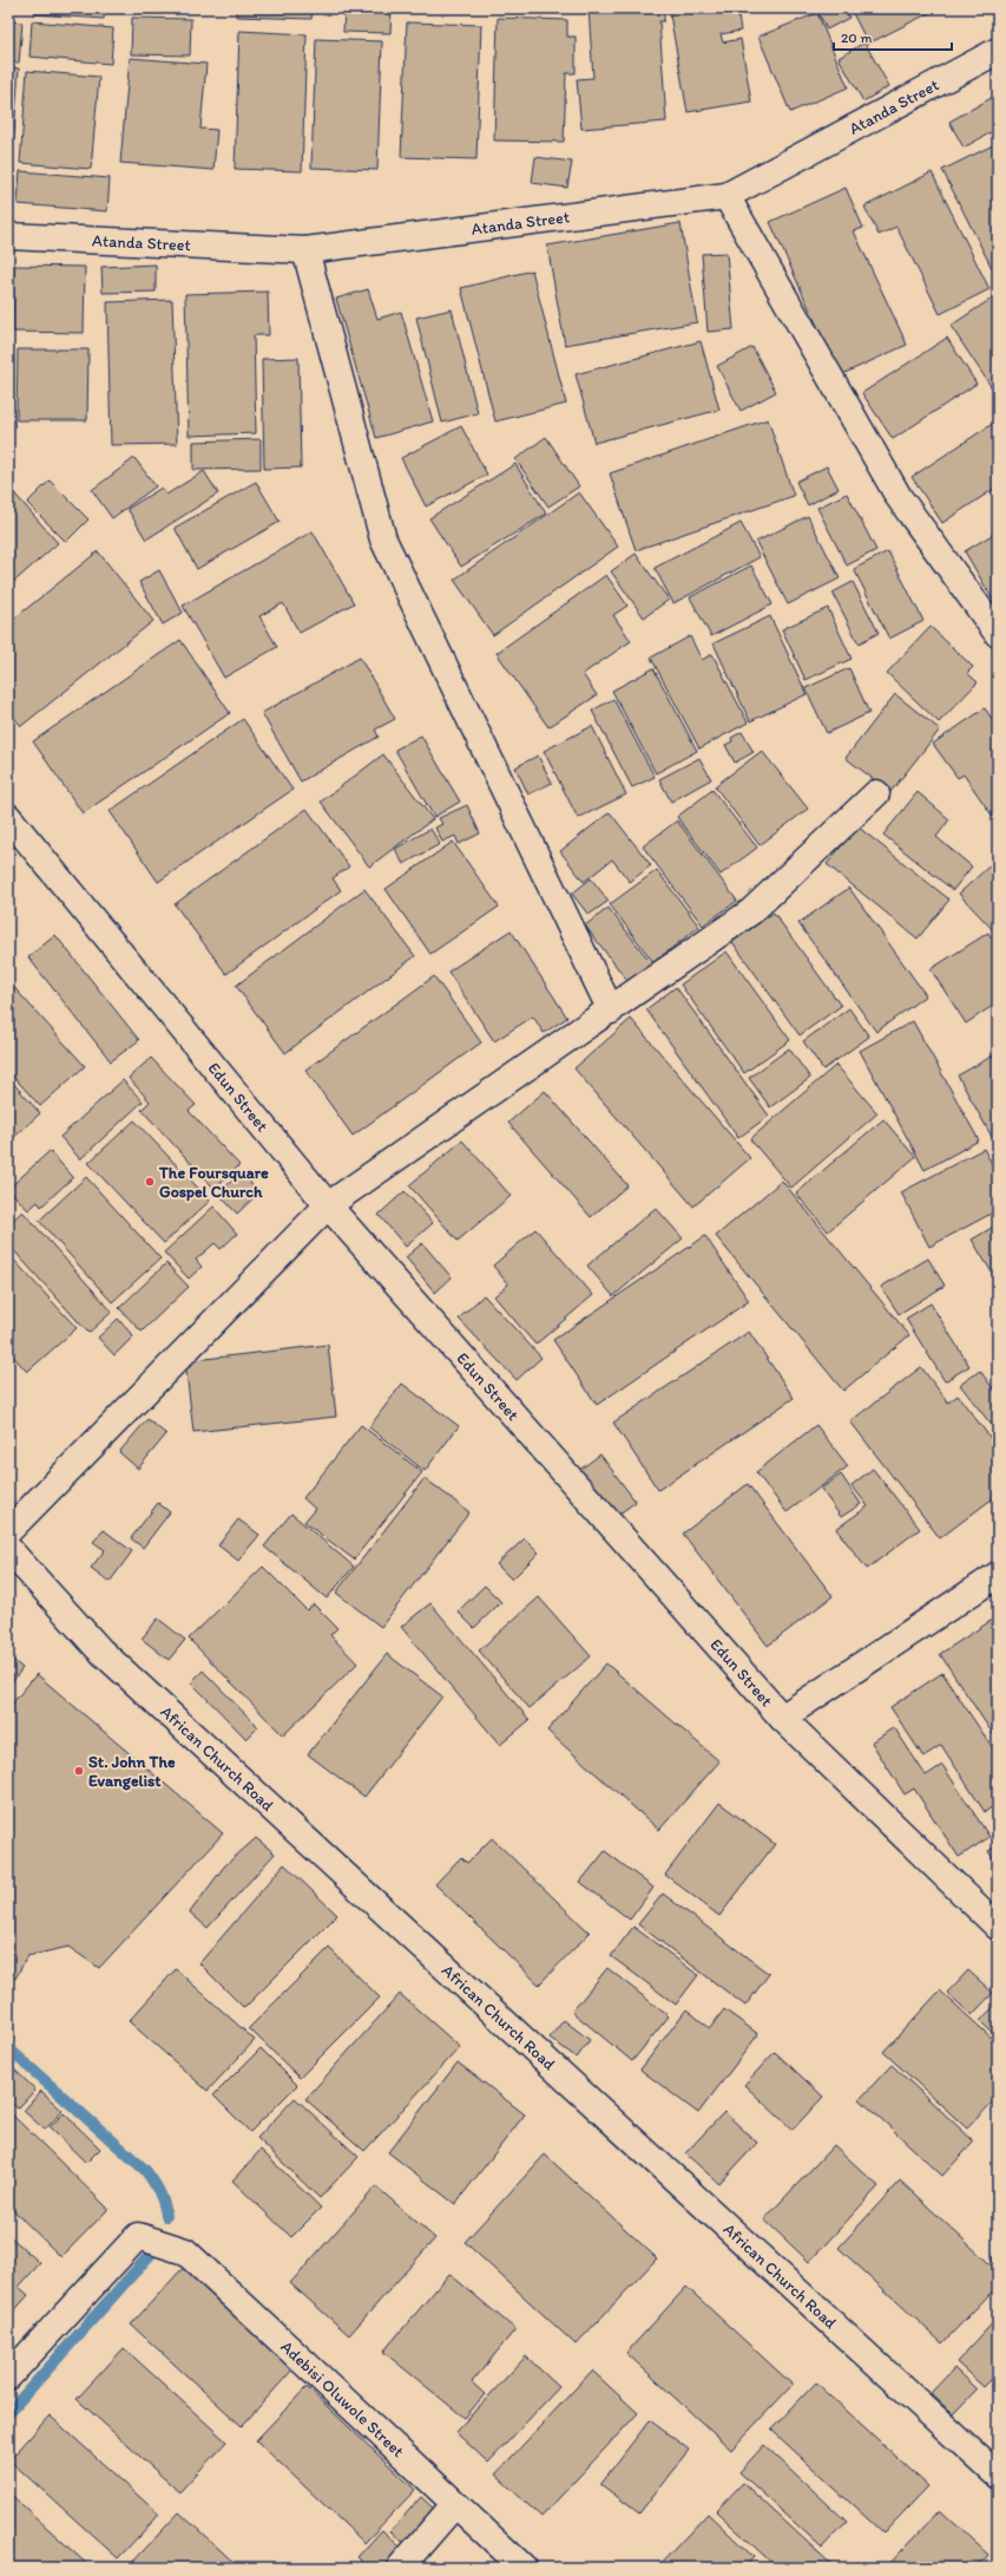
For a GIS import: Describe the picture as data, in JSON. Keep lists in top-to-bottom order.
{
  "streets": {
    "street": [
      "Atanda Street",
      "Edun Street",
      "African Church Road",
      "Adebisi Oluwole Street"
    ]
  },
  "places": ["The Foursquare Gospel Church", "St. John The Evangelist"],
  "scale_bar": "20 m"
}
